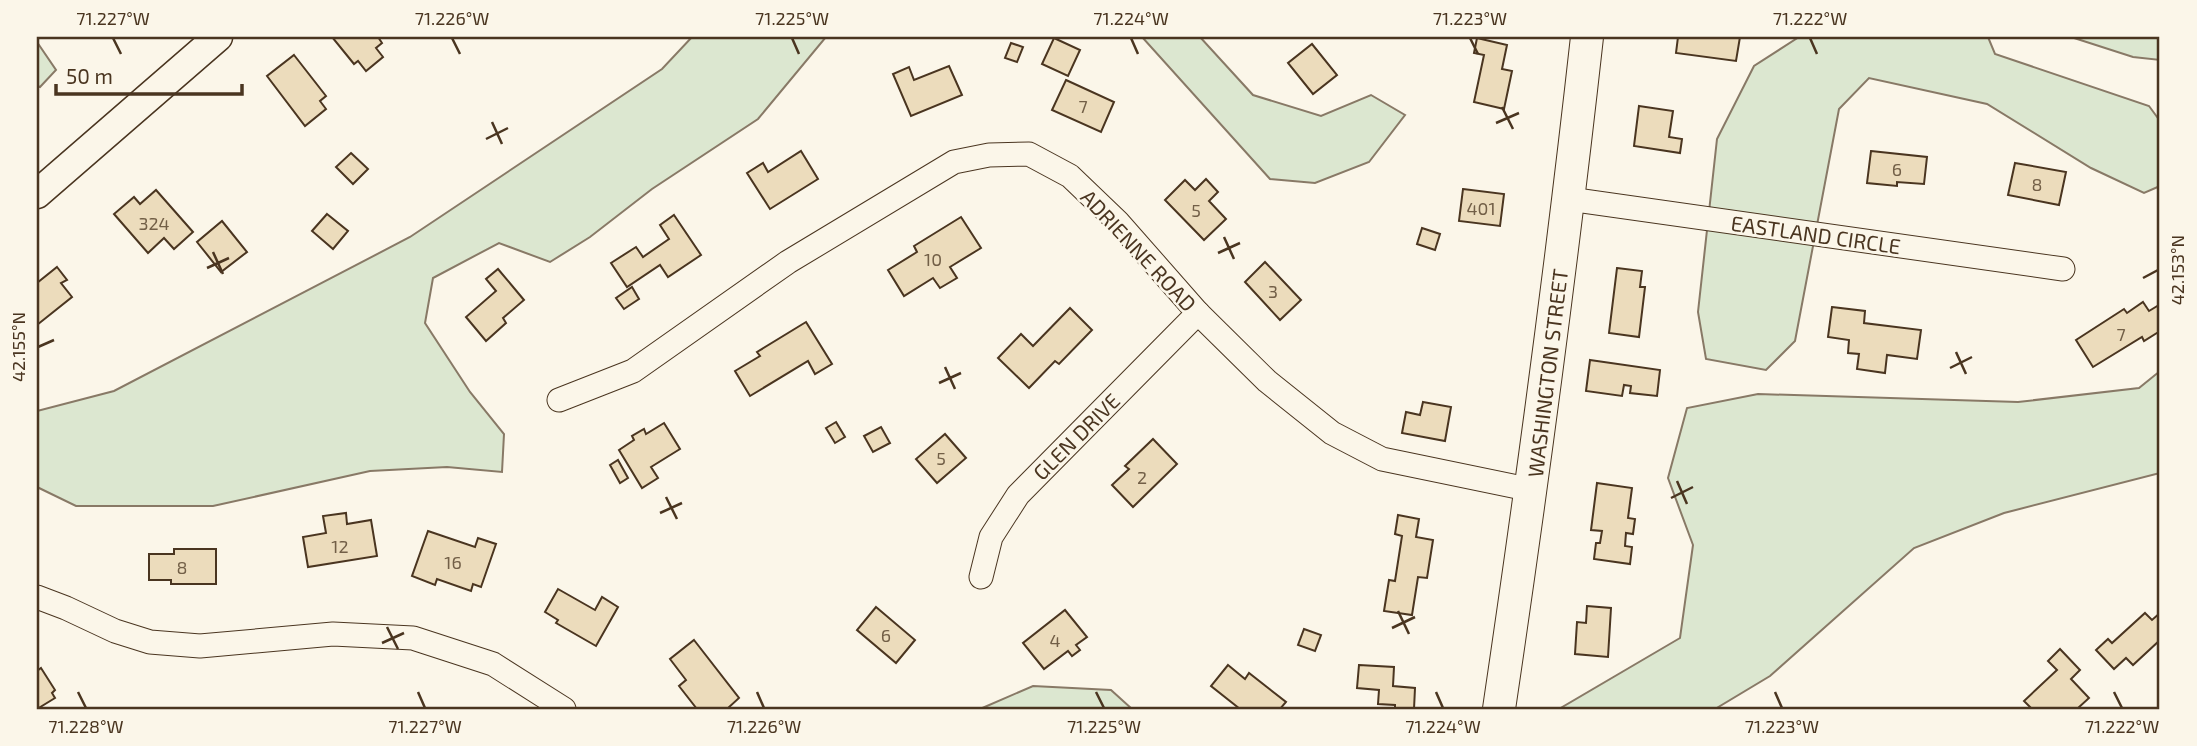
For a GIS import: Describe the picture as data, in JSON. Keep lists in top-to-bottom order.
{
  "streets": {
    "main road": ["WASHINGTON STREET"],
    "street": ["EASTLAND CIRCLE", "ADRIENNE ROAD", "GLEN DRIVE"]
  },
  "crossings": [
    ["EASTLAND CIRCLE", "WASHINGTON STREET"],
    ["ADRIENNE ROAD", "WASHINGTON STREET"],
    ["ADRIENNE ROAD", "GLEN DRIVE"]
  ],
  "house_numbers": [
    "7",
    "6",
    "8",
    "401",
    "5",
    "324",
    "10",
    "3",
    "7",
    "5",
    "2",
    "12",
    "16",
    "8",
    "6",
    "4"
  ],
  "scale_bar": "50 m",
  "coordinates": [
    "71.227°W",
    "71.226°W",
    "71.225°W",
    "71.224°W",
    "71.223°W",
    "71.222°W",
    "42.153°N",
    "42.155°N",
    "71.228°W"
  ]
}
